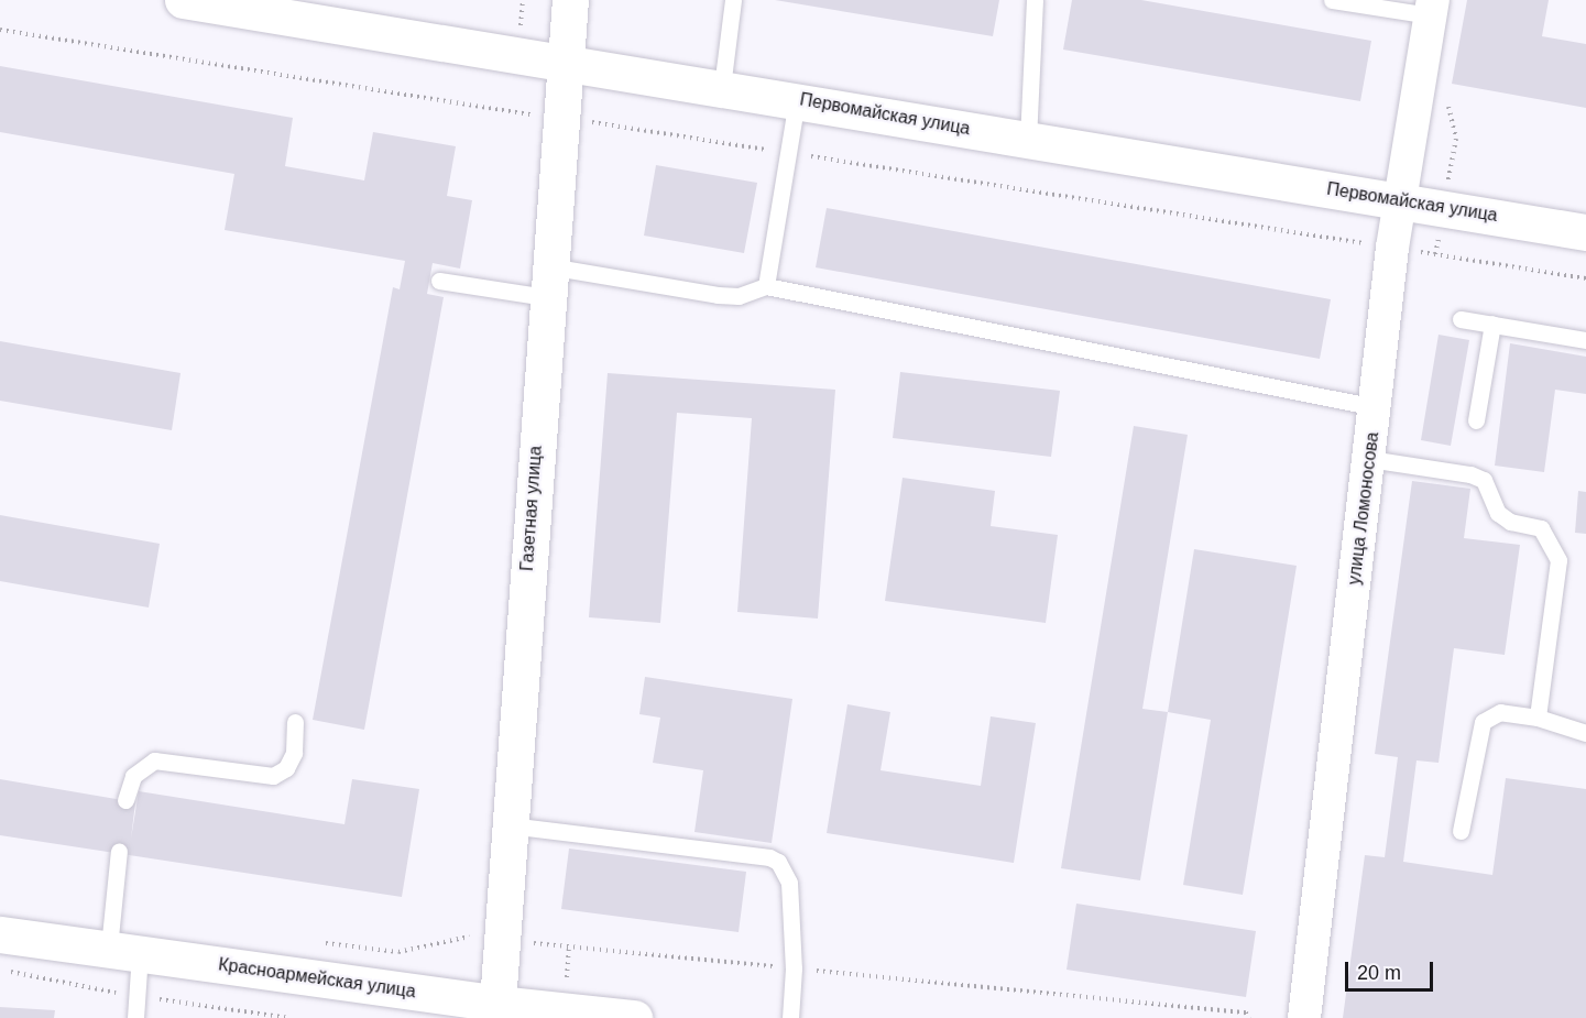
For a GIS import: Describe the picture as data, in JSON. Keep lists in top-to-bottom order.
{
  "streets": {
    "street": [
      "Первомайская улица",
      "Газетная улица",
      "улица Ломоносова",
      "Красноармейская улица"
    ]
  },
  "crossings": [
    ["Первомайская улица", "Газетная улица"],
    ["Первомайская улица", "улица Ломоносова"],
    ["Газетная улица", "Красноармейская улица"]
  ],
  "scale_bar": "20 m"
}
